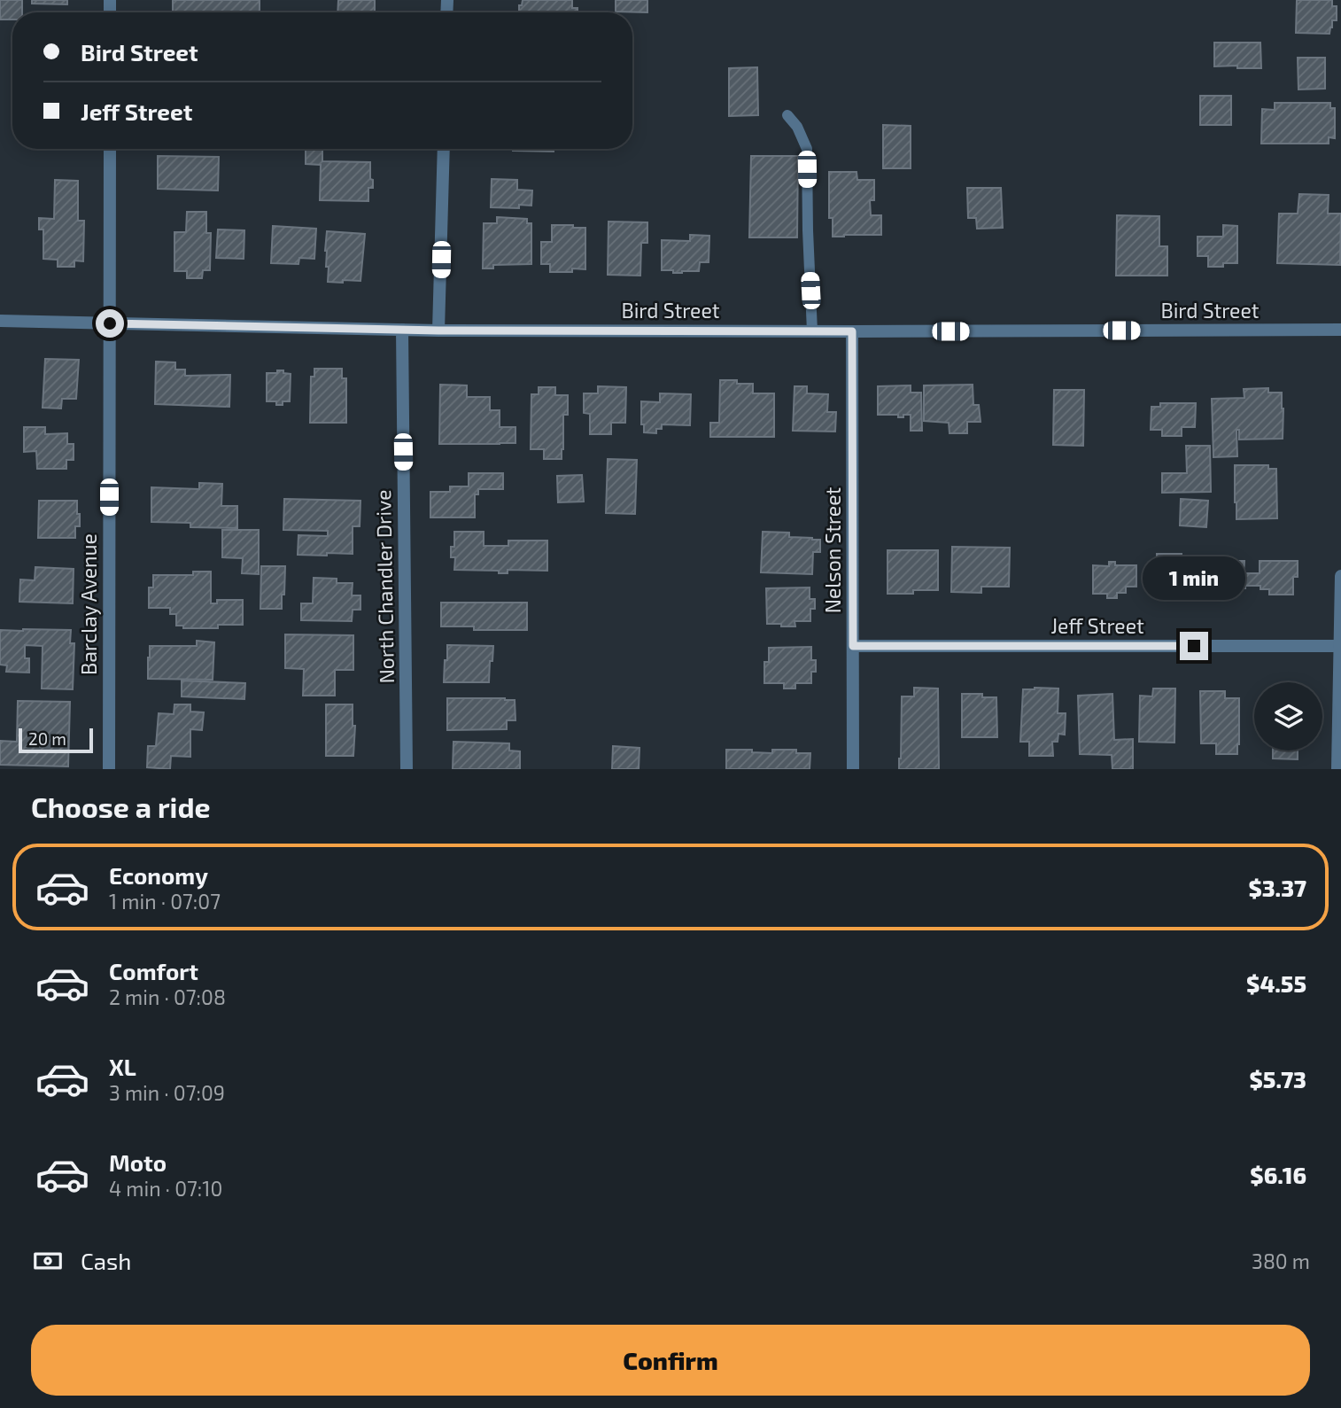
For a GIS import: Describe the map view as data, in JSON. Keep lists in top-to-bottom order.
{
  "streets": {
    "street": [
      "Bird Street",
      "Nelson Street",
      "North Chandler Drive",
      "Barclay Avenue",
      "Jeff Street"
    ]
  },
  "crossings": [
    ["Bird Street", "Nelson Street"],
    ["Bird Street", "North Chandler Drive"],
    ["Bird Street", "Barclay Avenue"],
    ["Nelson Street", "Jeff Street"]
  ],
  "scale_bar": "20 m",
  "page": {
    "banner": ["Bird Street", "Jeff Street"],
    "bubble": "1 min",
    "scale": "20 m",
    "heading": "Choose a ride",
    "list": [
      {
        "name": "Economy",
        "note": "1 min · 07:07",
        "value": "$3.37"
      },
      {
        "name": "Comfort",
        "note": "2 min · 07:08",
        "value": "$4.55"
      },
      {
        "name": "XL",
        "note": "3 min · 07:09",
        "value": "$5.73"
      },
      {
        "name": "Moto",
        "note": "4 min · 07:10",
        "value": "$6.16"
      }
    ],
    "pay": ["Cash", "380 m"],
    "buttons": "Confirm"
  }
}
